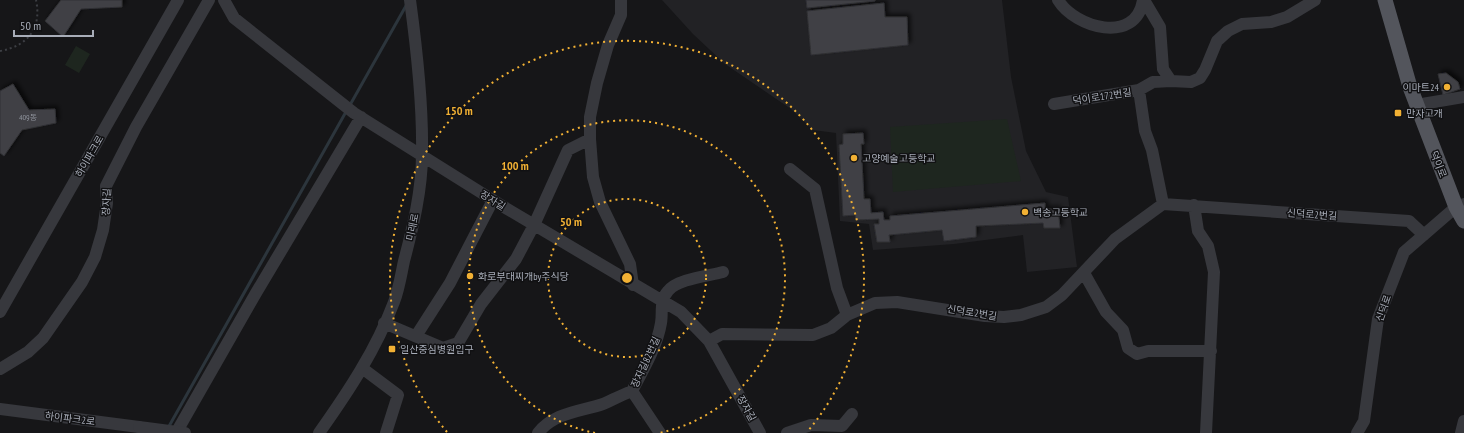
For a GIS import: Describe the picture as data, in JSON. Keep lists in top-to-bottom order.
{
  "streets": {
    "main road": ["덕이로"],
    "street": [
      "덕이로172번길",
      "하이파크로",
      "장자길",
      "신덕로2번길",
      "미래로",
      "신덕로",
      "장자길82번길",
      "하이파크2로"
    ]
  },
  "crossings": [
    ["덕이로", "신덕로"],
    ["장자길", "신덕로2번길"],
    ["장자길", "미래로"],
    ["장자길", "장자길82번길"],
    ["신덕로2번길", "신덕로"]
  ],
  "places": {
    "other": [
      "이마트24",
      "고양예술고등학교",
      "백송고등학교",
      "화로부대찌개by주식당"
    ],
    "transit": ["만자고개", "일산중심병원입구"]
  },
  "house_numbers": ["409동"],
  "scale_bar": "50 m",
  "rings": ["150 m", "100 m", "50 m"]
}
